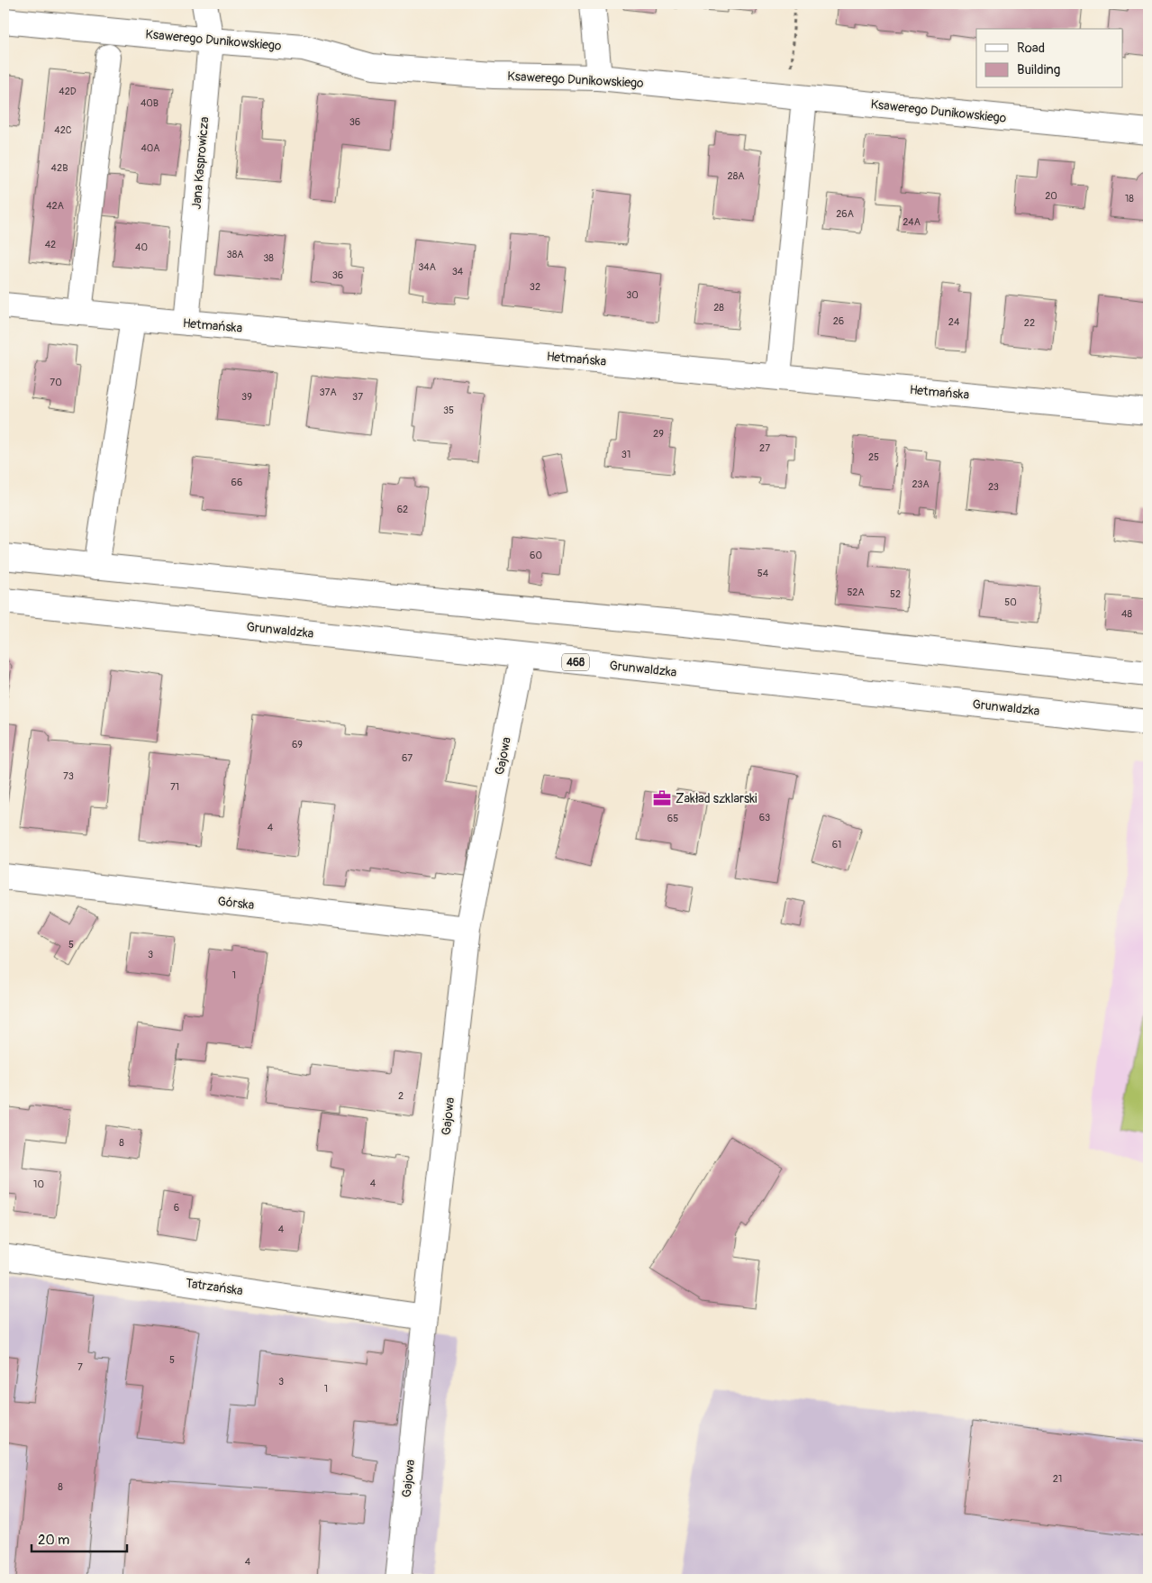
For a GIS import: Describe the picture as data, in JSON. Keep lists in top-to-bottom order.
{
  "streets": {
    "street": [
      "Ksawerego Dunikowskiego",
      "Jana Kasprowicza",
      "Hetmańska",
      "Grunwaldzka",
      "468",
      "Gajowa",
      "Górska",
      "Tatrzańska"
    ]
  },
  "crossings": [
    ["Ksawerego Dunikowskiego", "Jana Kasprowicza"],
    ["Jana Kasprowicza", "Hetmańska"],
    ["Grunwaldzka", "Gajowa"],
    ["Gajowa", "Górska"],
    ["Gajowa", "Tatrzańska"]
  ],
  "places": {
    "office": ["Zakład szklarski"]
  },
  "house_numbers": [
    "42D",
    "40B",
    "36",
    "42C",
    "40A",
    "42B",
    "28A",
    "20",
    "18",
    "42A",
    "26A",
    "24A",
    "42",
    "40",
    "38A",
    "38",
    "34A",
    "34",
    "36",
    "32",
    "30",
    "28",
    "26",
    "24",
    "22",
    "70",
    "37A",
    "39",
    "37",
    "35",
    "29",
    "27",
    "31",
    "25",
    "66",
    "23A",
    "23",
    "62",
    "60",
    "54",
    "52A",
    "52",
    "50",
    "48",
    "69",
    "67",
    "73",
    "71",
    "63",
    "65",
    "4",
    "61",
    "5",
    "3",
    "1",
    "2",
    "8",
    "4",
    "10",
    "6",
    "4",
    "5",
    "7",
    "3",
    "1",
    "21",
    "8",
    "4"
  ],
  "legend": ["Road", "Building"],
  "scale_bar": "20 m"
}
